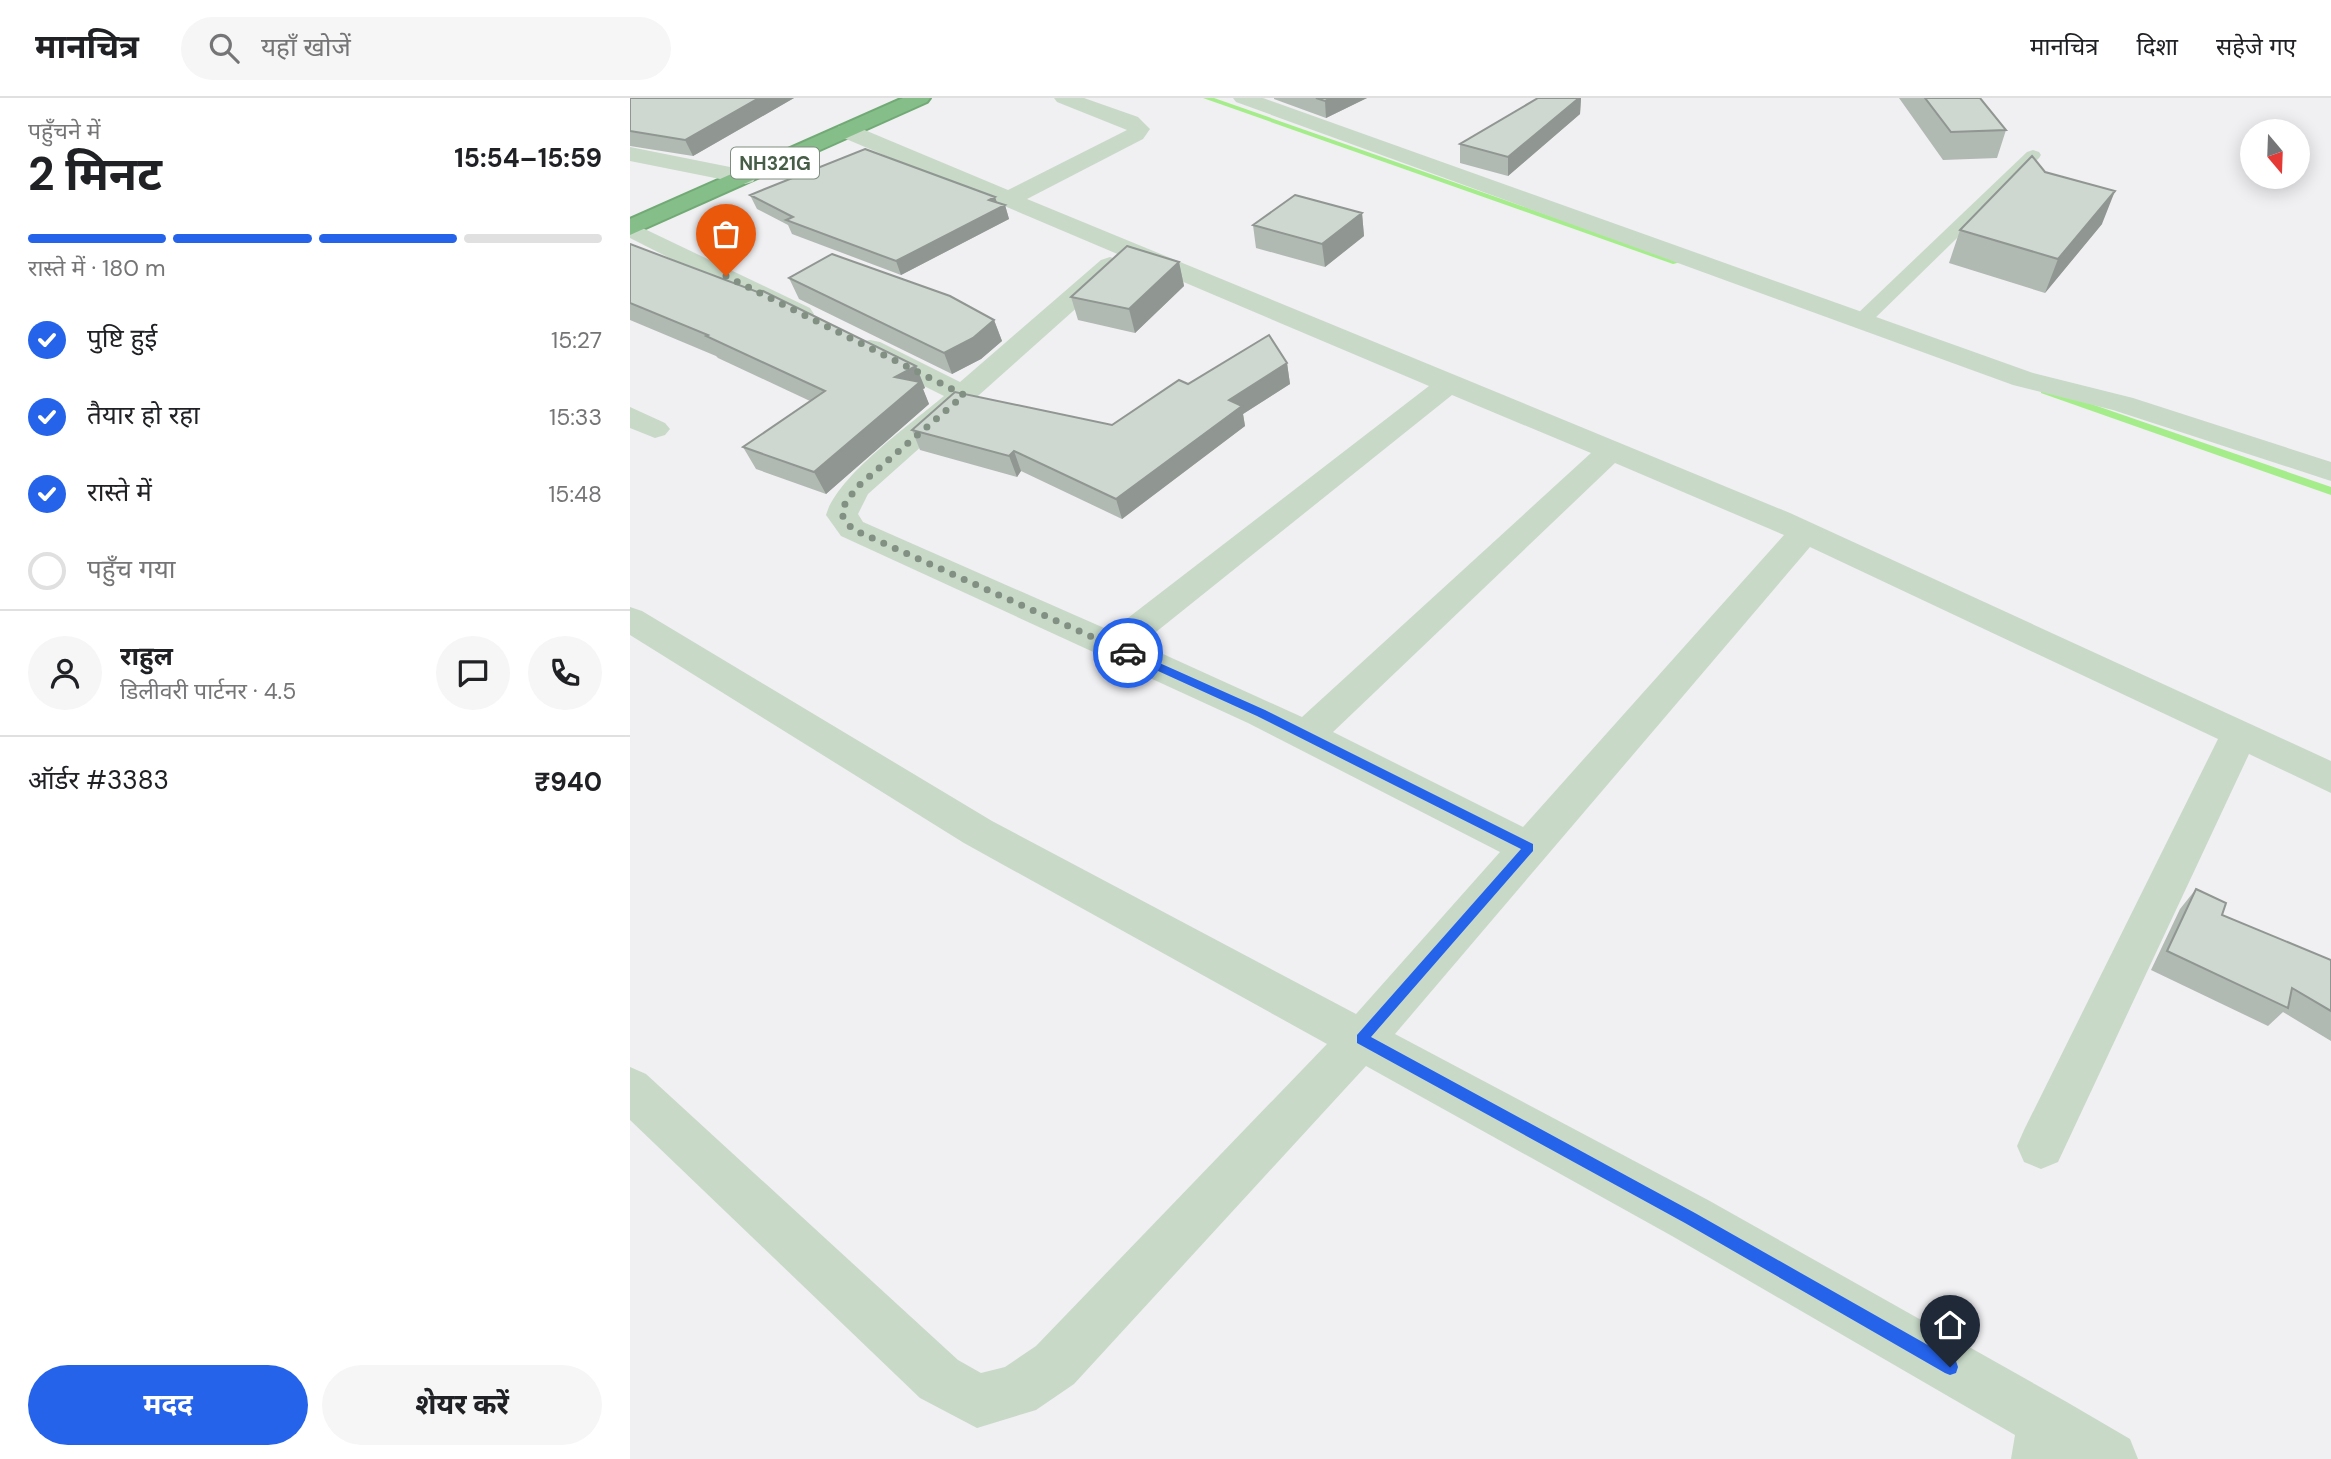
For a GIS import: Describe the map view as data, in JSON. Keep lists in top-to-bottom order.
{
  "streets": {
    "highway": ["NH321G"]
  },
  "north": "bottom",
  "page": {
    "header": "मानचित्र",
    "search": "यहाँ खोजें",
    "nav": ["मानचित्र", "दिशा", "सहेजे गए"],
    "heading": ["2 मिनट", "पहुँचने में", "15:54–15:59"],
    "panel": [
      "राहुल",
      "डिलीवरी पार्टनर · 4.5",
      "ऑर्डर #3383",
      "₹940"
    ],
    "bar": "रास्ते में · 180 m",
    "list": [
      ["पुष्टि हुई", "15:27"],
      ["तैयार हो रहा", "15:33"],
      ["रास्ते में", "15:48"],
      "पहुँच गया"
    ],
    "buttons": ["मदद", "शेयर करें"]
  }
}
